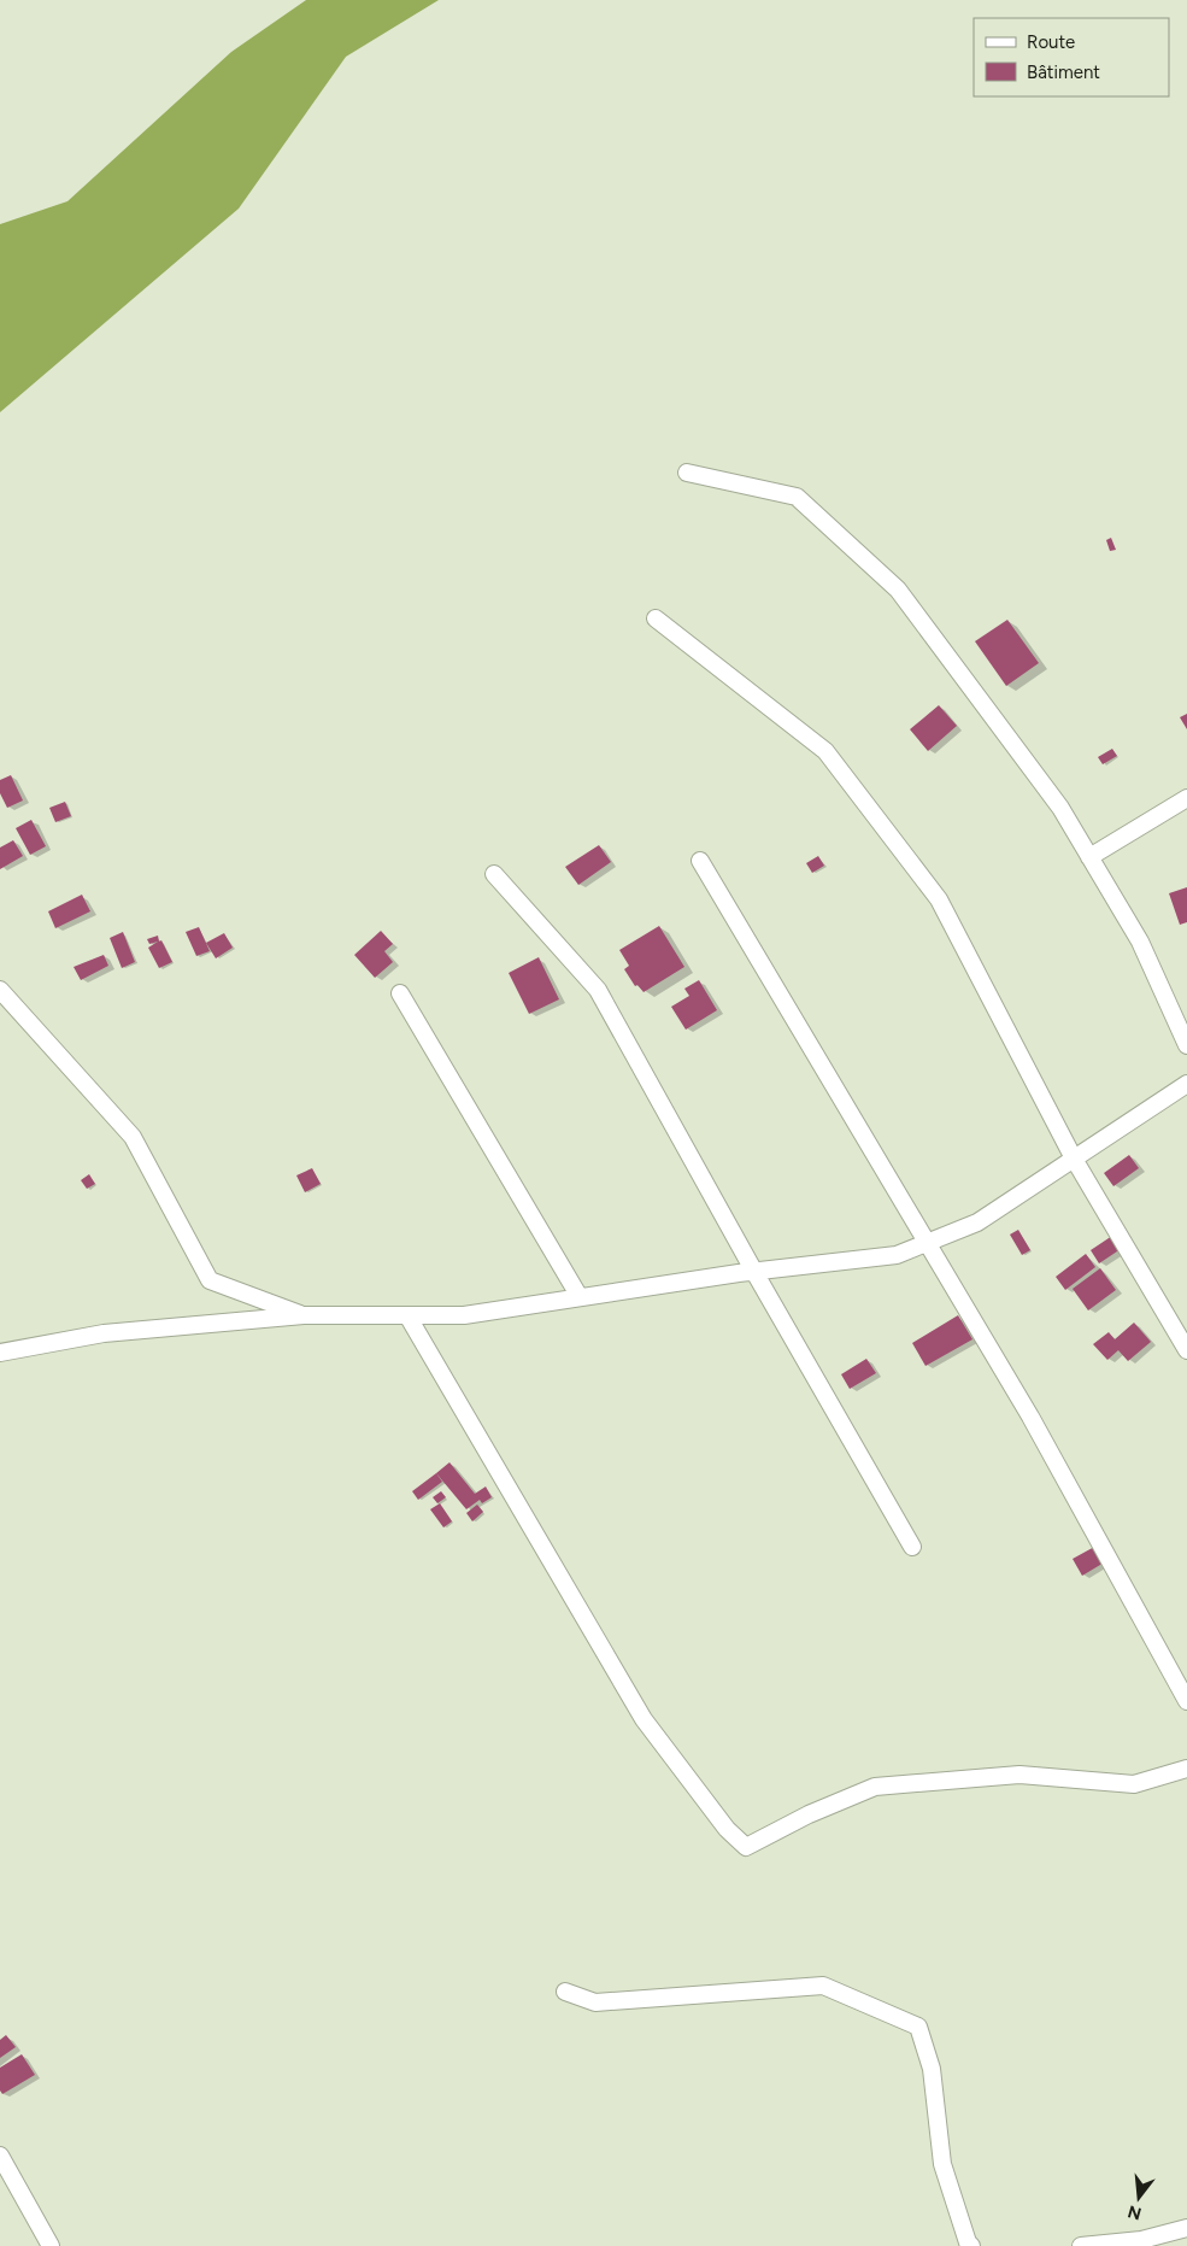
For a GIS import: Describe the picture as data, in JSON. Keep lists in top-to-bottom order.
{
  "legend": ["Route", "Bâtiment"],
  "north": "bottom"
}
